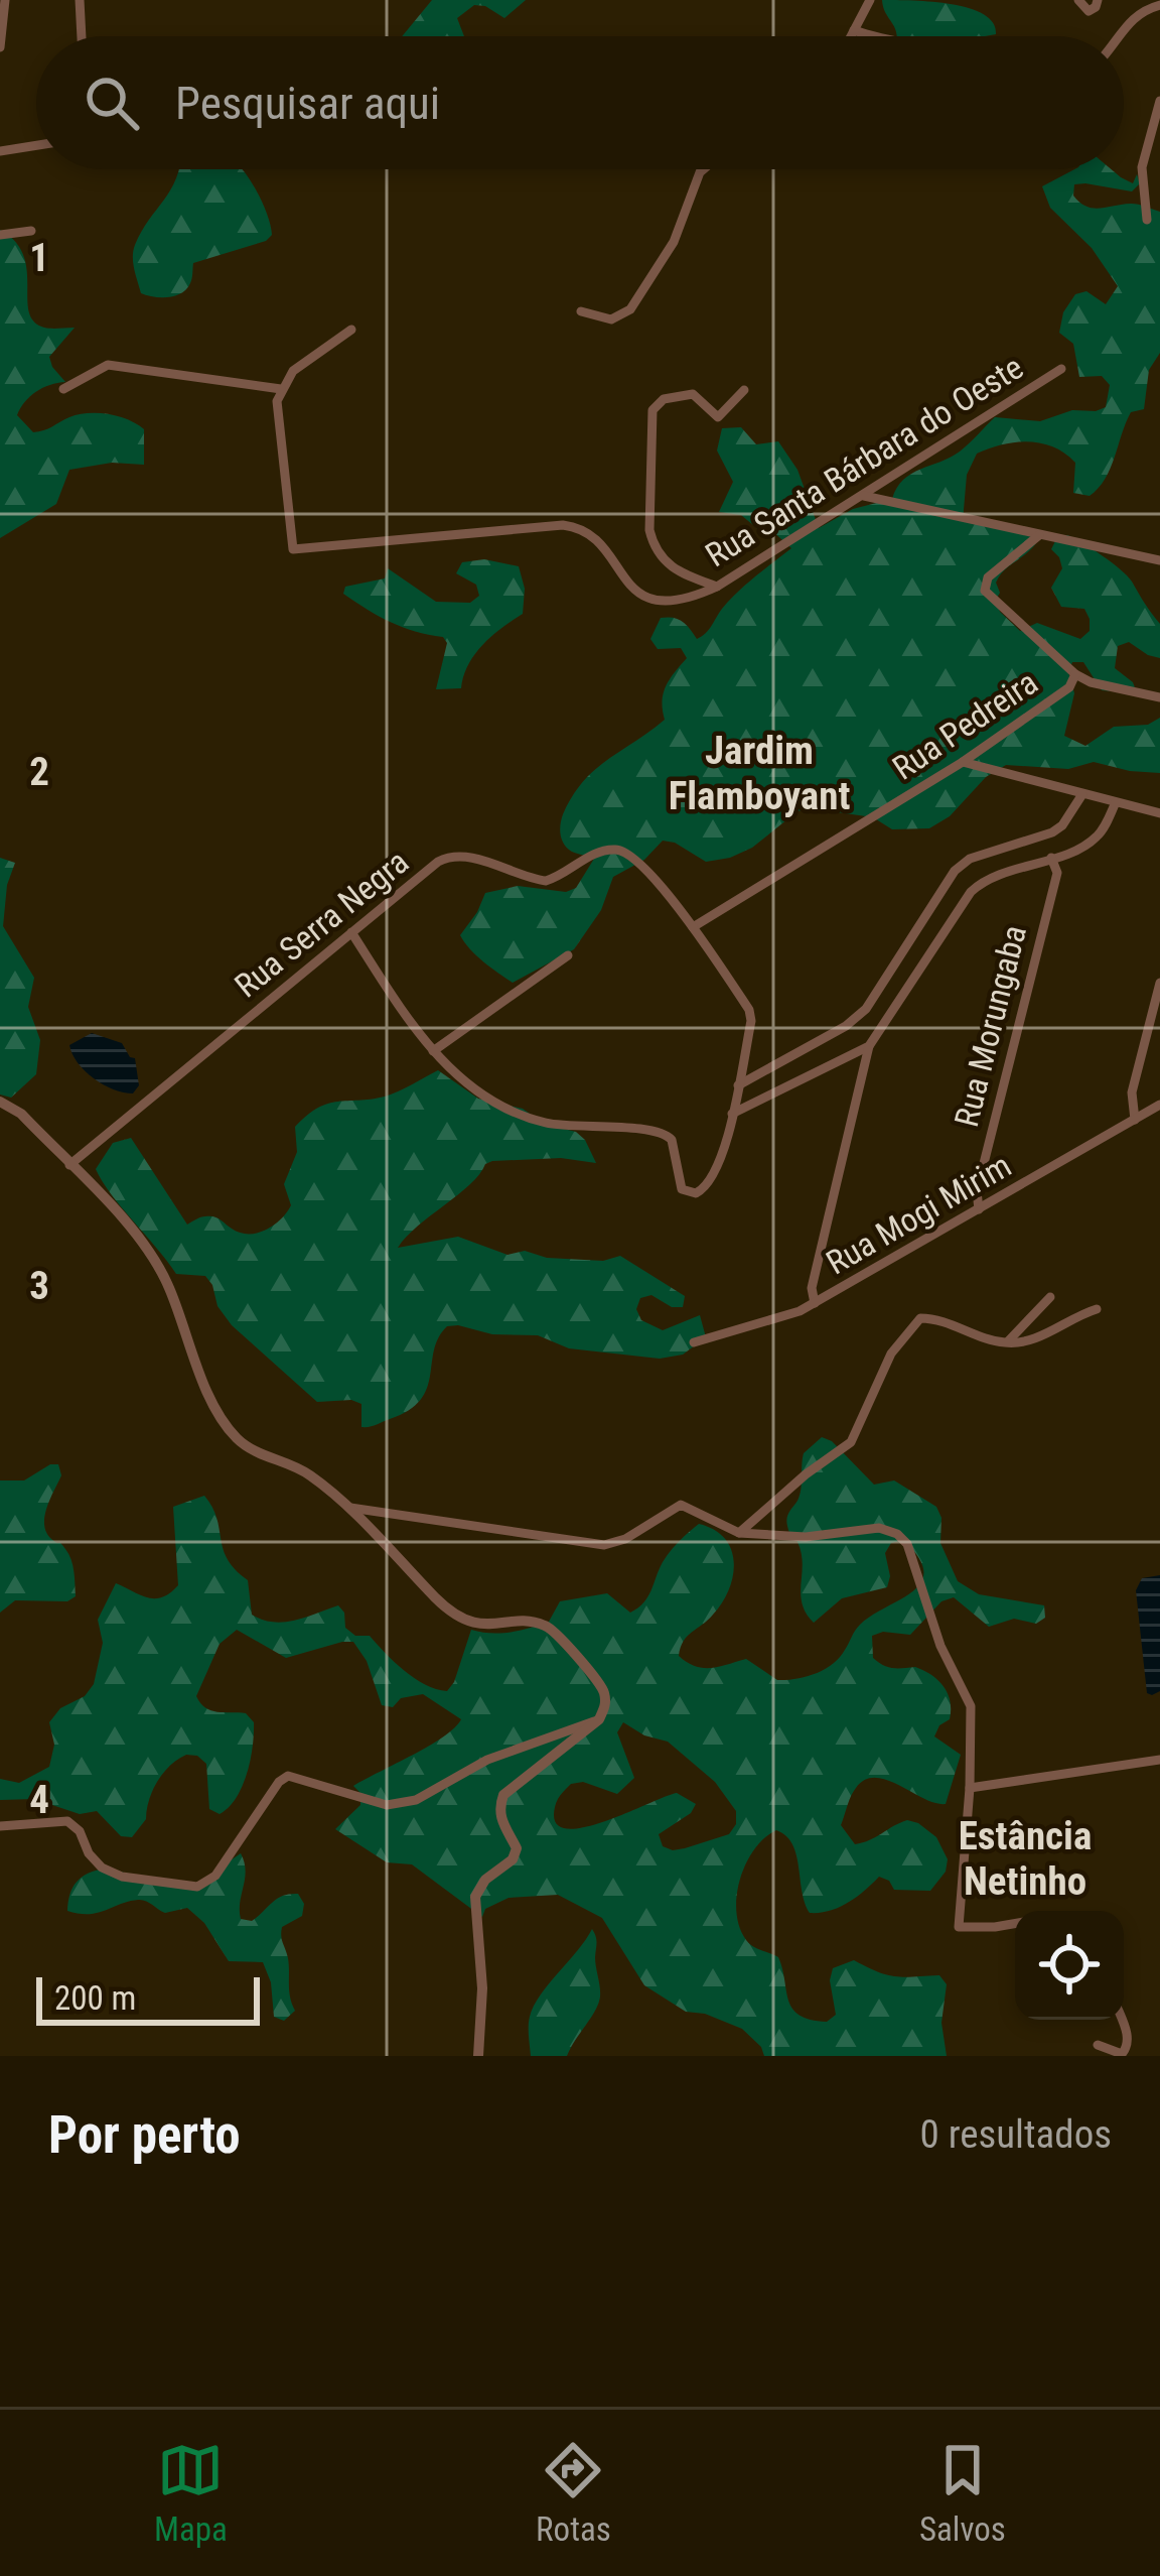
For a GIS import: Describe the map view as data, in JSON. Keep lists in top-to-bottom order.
{
  "streets": {
    "street": [
      "Rua Santa Bárbara do Oeste",
      "Rua Pedreira",
      "Rua Serra Negra",
      "Rua Morungaba",
      "Rua Mogi Mirim"
    ]
  },
  "crossings": [
    ["Rua Pedreira", "Rua Serra Negra"],
    ["Rua Morungaba", "Rua Mogi Mirim"]
  ],
  "districts": ["Jardim Flamboyant", "Estância Netinho"],
  "scale_bar": "200 m",
  "page": {
    "search": "Pesquisar aqui",
    "scale": "200 m",
    "heading": ["Por perto", "0 resultados"],
    "nav": ["Mapa", "Rotas", "Salvos"]
  },
  "grid": {
    "rows": [
      "1",
      "2",
      "3",
      "4"
    ]
  }
}
